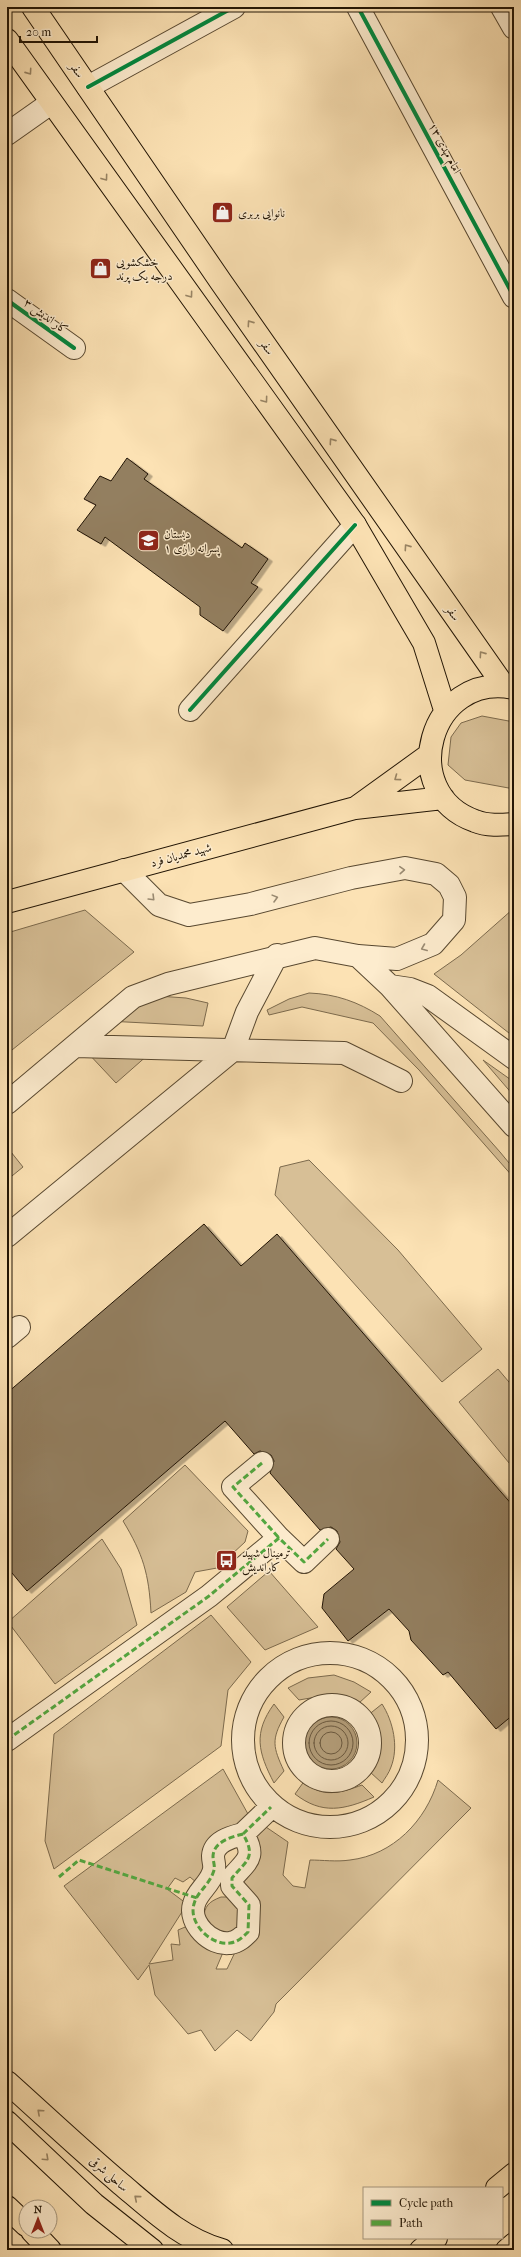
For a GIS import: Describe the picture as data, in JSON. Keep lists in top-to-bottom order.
{
  "streets": {
    "main road": ["سفر", "شهید محمدیان فرد", "ساحلی شرقی"],
    "street": ["۱۳ امام مهدی", "۳ کار اندیش"]
  },
  "places": {
    "shop": ["نانوایی بربری", "خشکشویی درجه یک پرند"],
    "school or university": ["دبستان پسرانه رازی ۱"],
    "bus stop": ["ترمینال شهید کاراندیش"]
  },
  "legend": ["Cycle path", "Path"],
  "scale_bar": "20 m",
  "north": "top"
}
